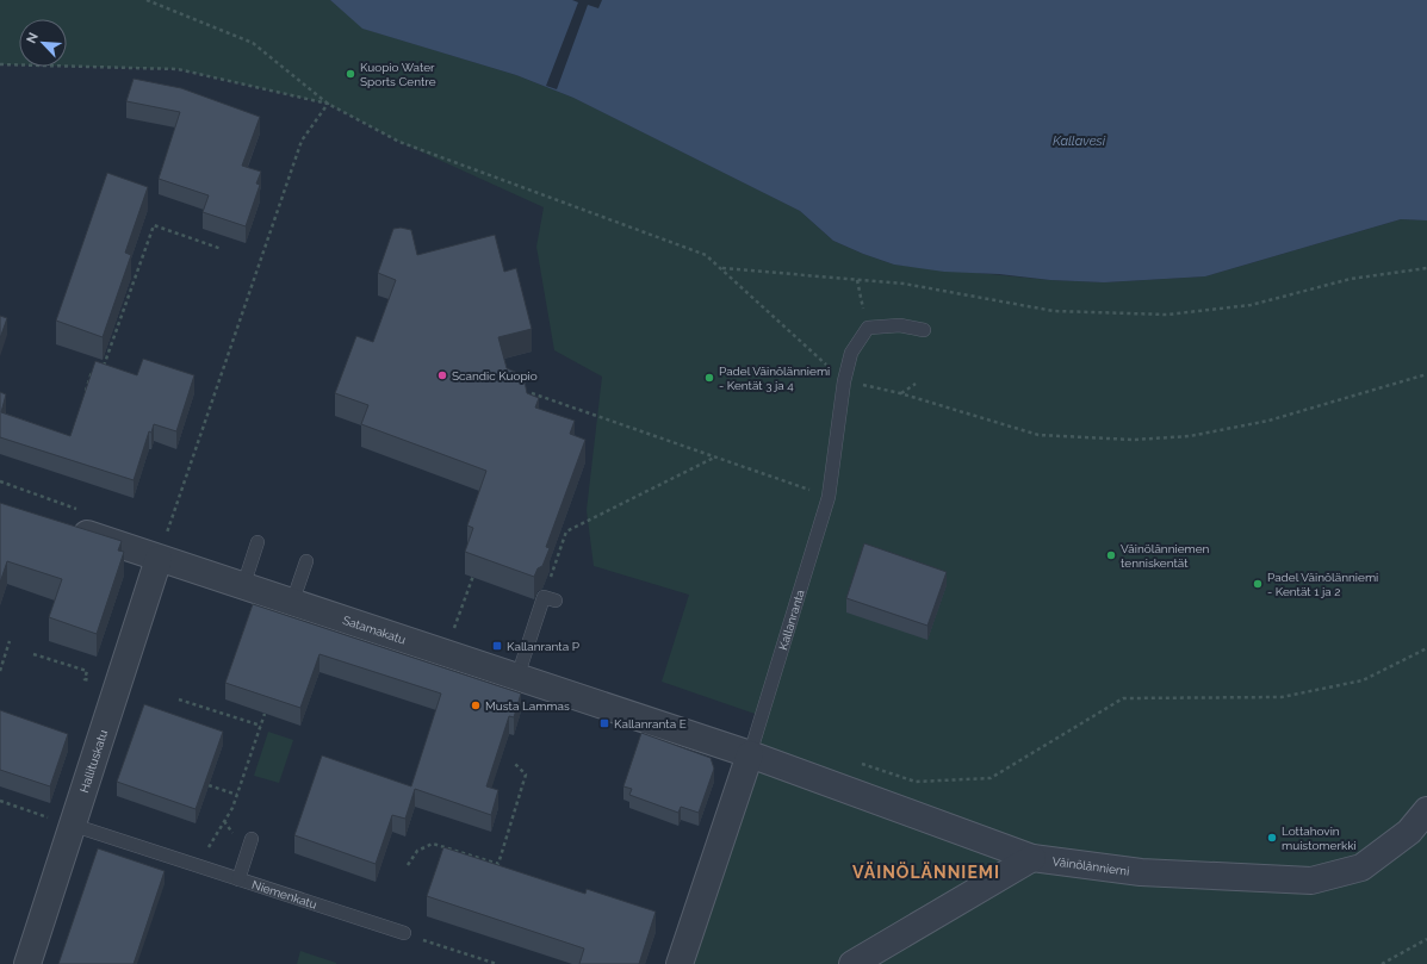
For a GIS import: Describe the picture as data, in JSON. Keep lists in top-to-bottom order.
{
  "streets": {
    "street": [
      "Kallanranta",
      "Satamakatu",
      "Hallituskatu",
      "Väinölänniemi"
    ],
    "lane": ["Niemenkatu"]
  },
  "crossings": [
    ["Kallanranta", "Satamakatu"],
    ["Kallanranta", "Väinölänniemi"],
    ["Satamakatu", "Hallituskatu"],
    ["Satamakatu", "Väinölänniemi"],
    ["Hallituskatu", "Niemenkatu"]
  ],
  "districts": ["VÄINÖLÄNNIEMI"],
  "water": ["Kallavesi"],
  "places": {
    "other": [
      "Kuopio Water Sports Centre",
      "Scandic Kuopio",
      "Padel Väinölänniemi - Kentät 3 ja 4",
      "Väinölänniemen tenniskentät",
      "Padel Väinölänniemi - Kentät 1 ja 2",
      "Musta Lammas",
      "Lottahovin muistomerkki"
    ],
    "transit": ["Kallanranta P", "Kallanranta E"]
  },
  "north": "top left"
}
